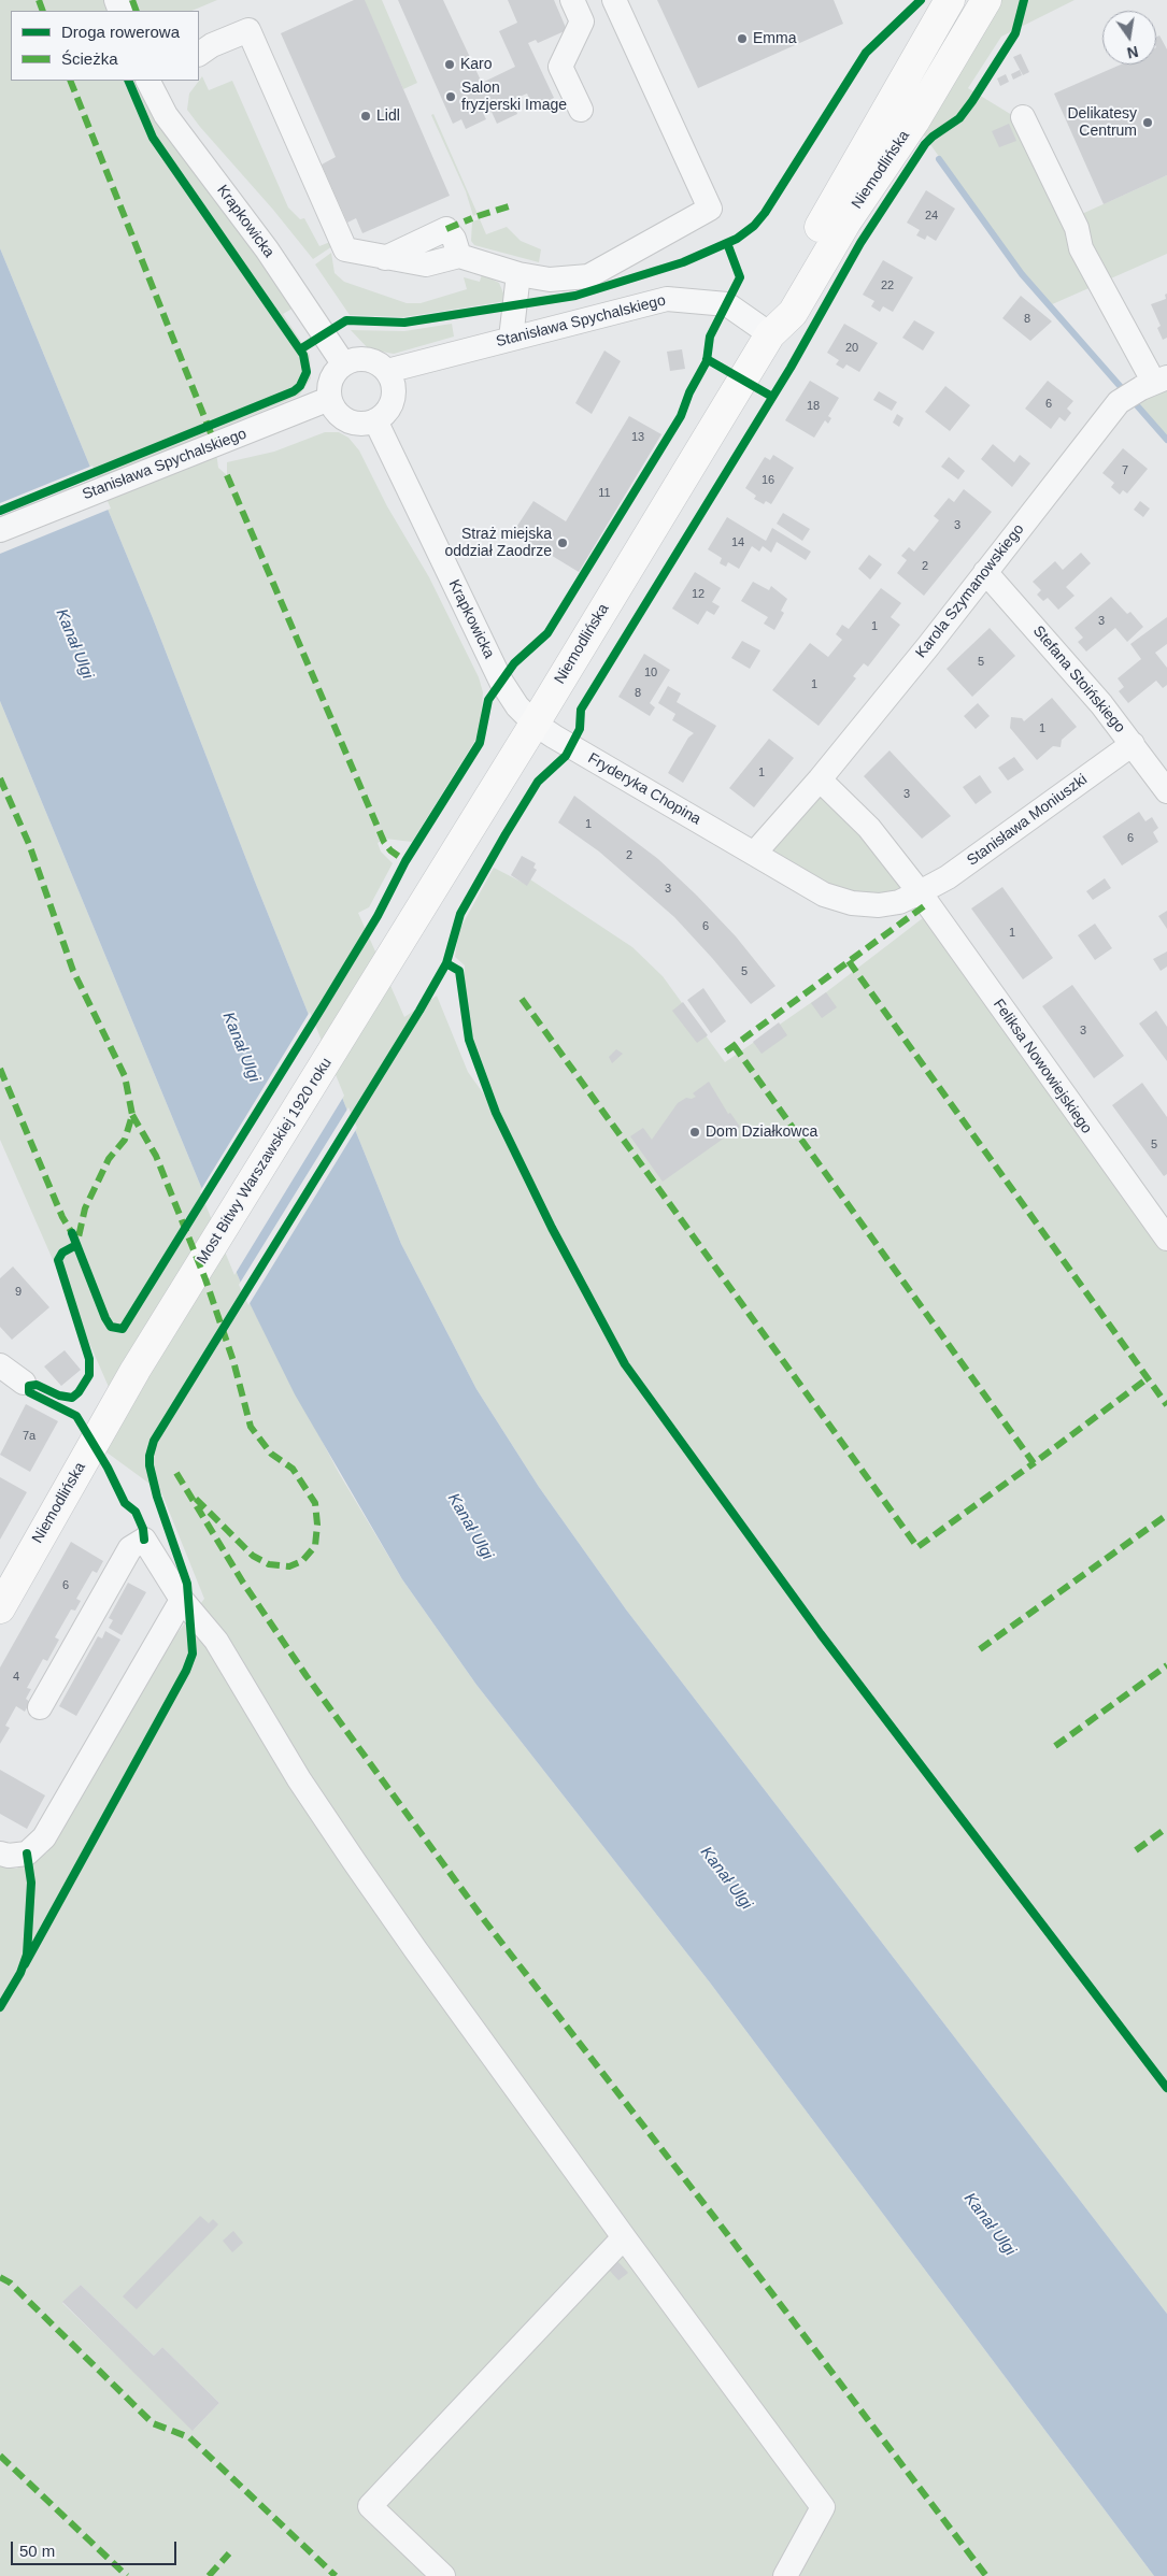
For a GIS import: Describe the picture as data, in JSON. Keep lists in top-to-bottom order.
{
  "streets": {
    "main road": ["Niemodlińska", "Most Bitwy Warszawskiej 1920 roku"],
    "street": [
      "Krapkowicka",
      "Stanisława Spychalskiego",
      "Karola Szymanowskiego",
      "Stefana Stoińskiego",
      "Fryderyka Chopina",
      "Stanisława Moniuszki",
      "Feliksa Nowowiejskiego"
    ]
  },
  "crossings": [
    ["Niemodlińska", "Krapkowicka"],
    ["Niemodlińska", "Stanisława Spychalskiego"],
    ["Niemodlińska", "Fryderyka Chopina"],
    ["Niemodlińska", "Most Bitwy Warszawskiej 1920 roku"],
    ["Krapkowicka", "Stanisława Spychalskiego"],
    ["Krapkowicka", "Fryderyka Chopina"],
    ["Karola Szymanowskiego", "Stefana Stoińskiego"],
    ["Karola Szymanowskiego", "Fryderyka Chopina"],
    ["Karola Szymanowskiego", "Feliksa Nowowiejskiego"],
    ["Stefana Stoińskiego", "Stanisława Moniuszki"],
    ["Fryderyka Chopina", "Stanisława Moniuszki"],
    ["Fryderyka Chopina", "Feliksa Nowowiejskiego"],
    ["Stanisława Moniuszki", "Feliksa Nowowiejskiego"]
  ],
  "water": ["Kanał Ulgi"],
  "places": [
    "Emma",
    "Karo",
    "Salon fryzjerski Image",
    "Lidl",
    "Delikatesy Centrum",
    "Straż miejska oddział Zaodrze",
    "Dom Działkowca"
  ],
  "house_numbers": [
    "24",
    "22",
    "8",
    "20",
    "6",
    "18",
    "13",
    "7",
    "16",
    "11",
    "3",
    "14",
    "2",
    "12",
    "3",
    "1",
    "5",
    "10",
    "1",
    "8",
    "1",
    "1",
    "3",
    "1",
    "6",
    "2",
    "3",
    "6",
    "1",
    "5",
    "3",
    "5",
    "9",
    "7a",
    "6",
    "4"
  ],
  "legend": ["Droga rowerowa", "Ścieżka"],
  "scale_bar": "50 m",
  "north": "bottom"
}
